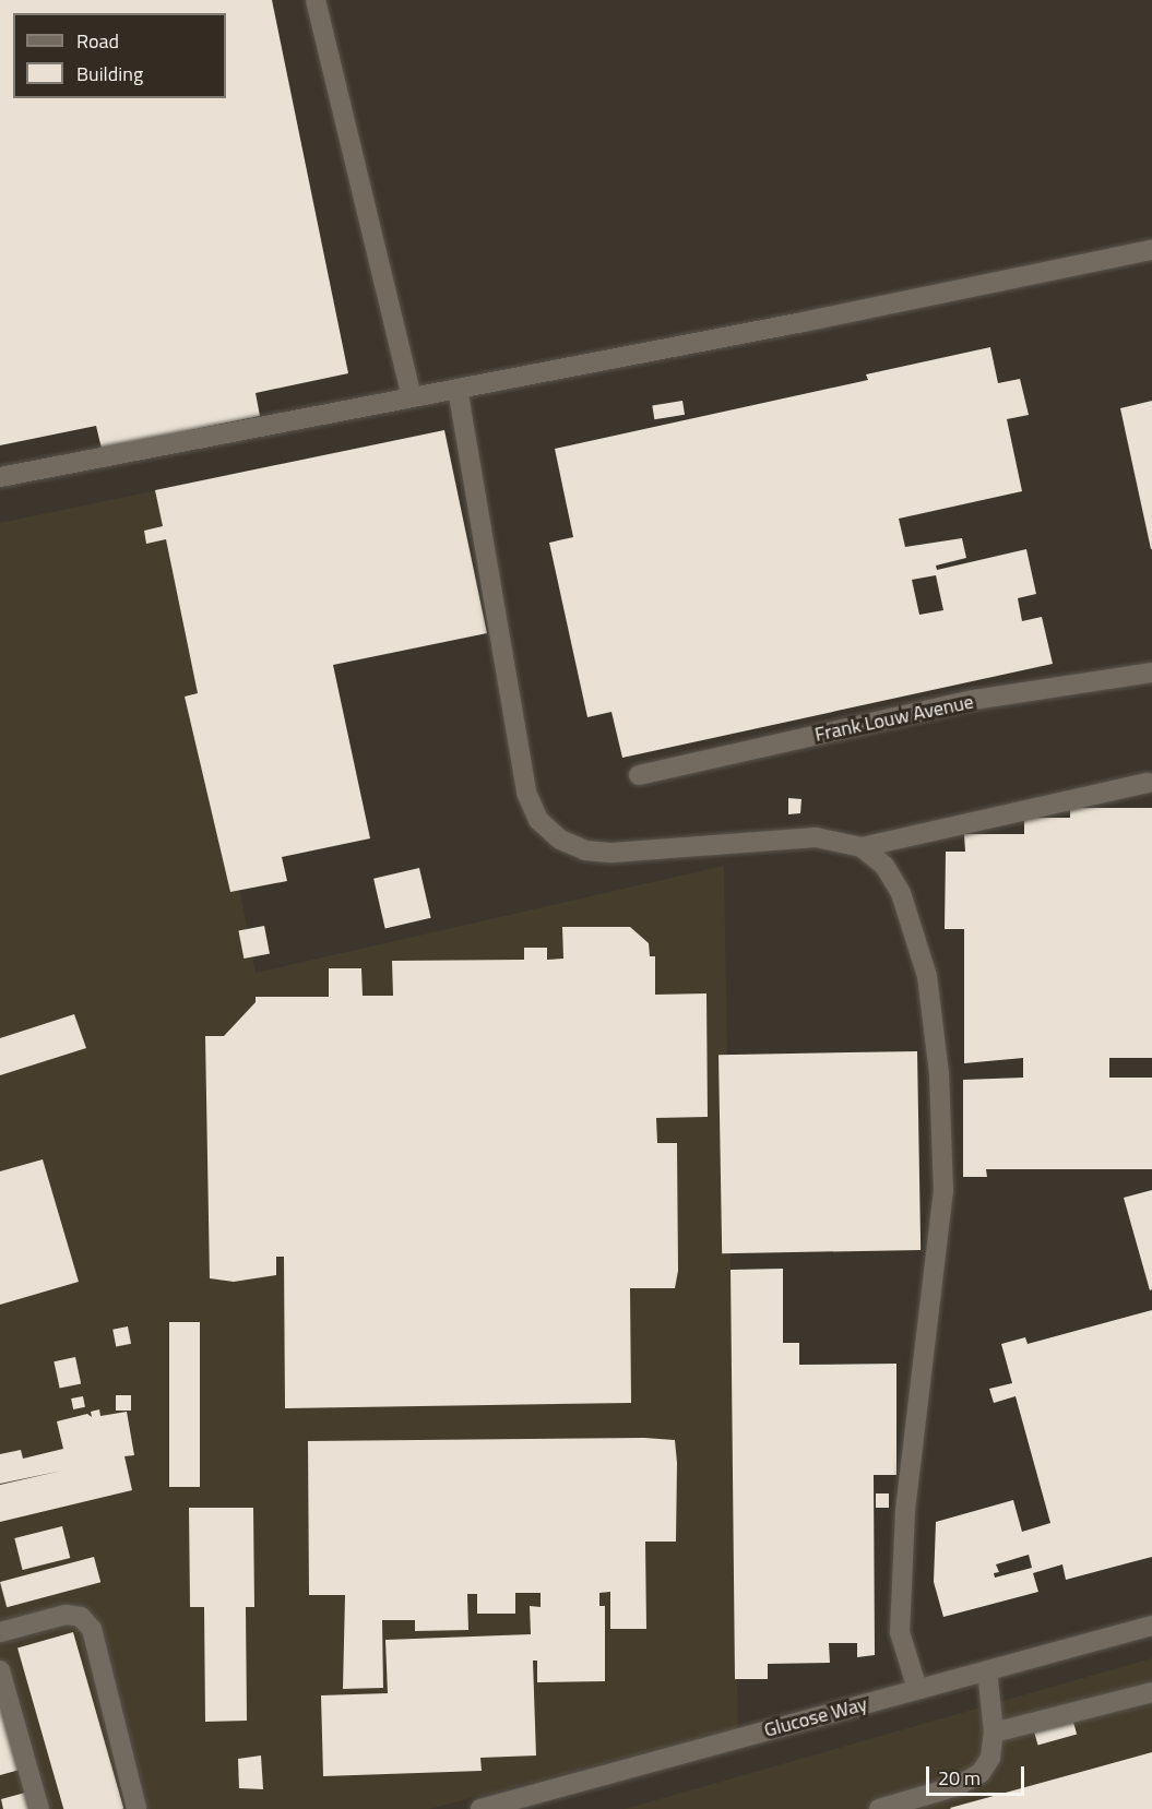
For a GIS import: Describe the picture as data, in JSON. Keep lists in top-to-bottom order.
{
  "streets": {
    "street": ["Frank Louw Avenue", "Glucose Way"]
  },
  "legend": ["Road", "Building"],
  "scale_bar": "20 m"
}
